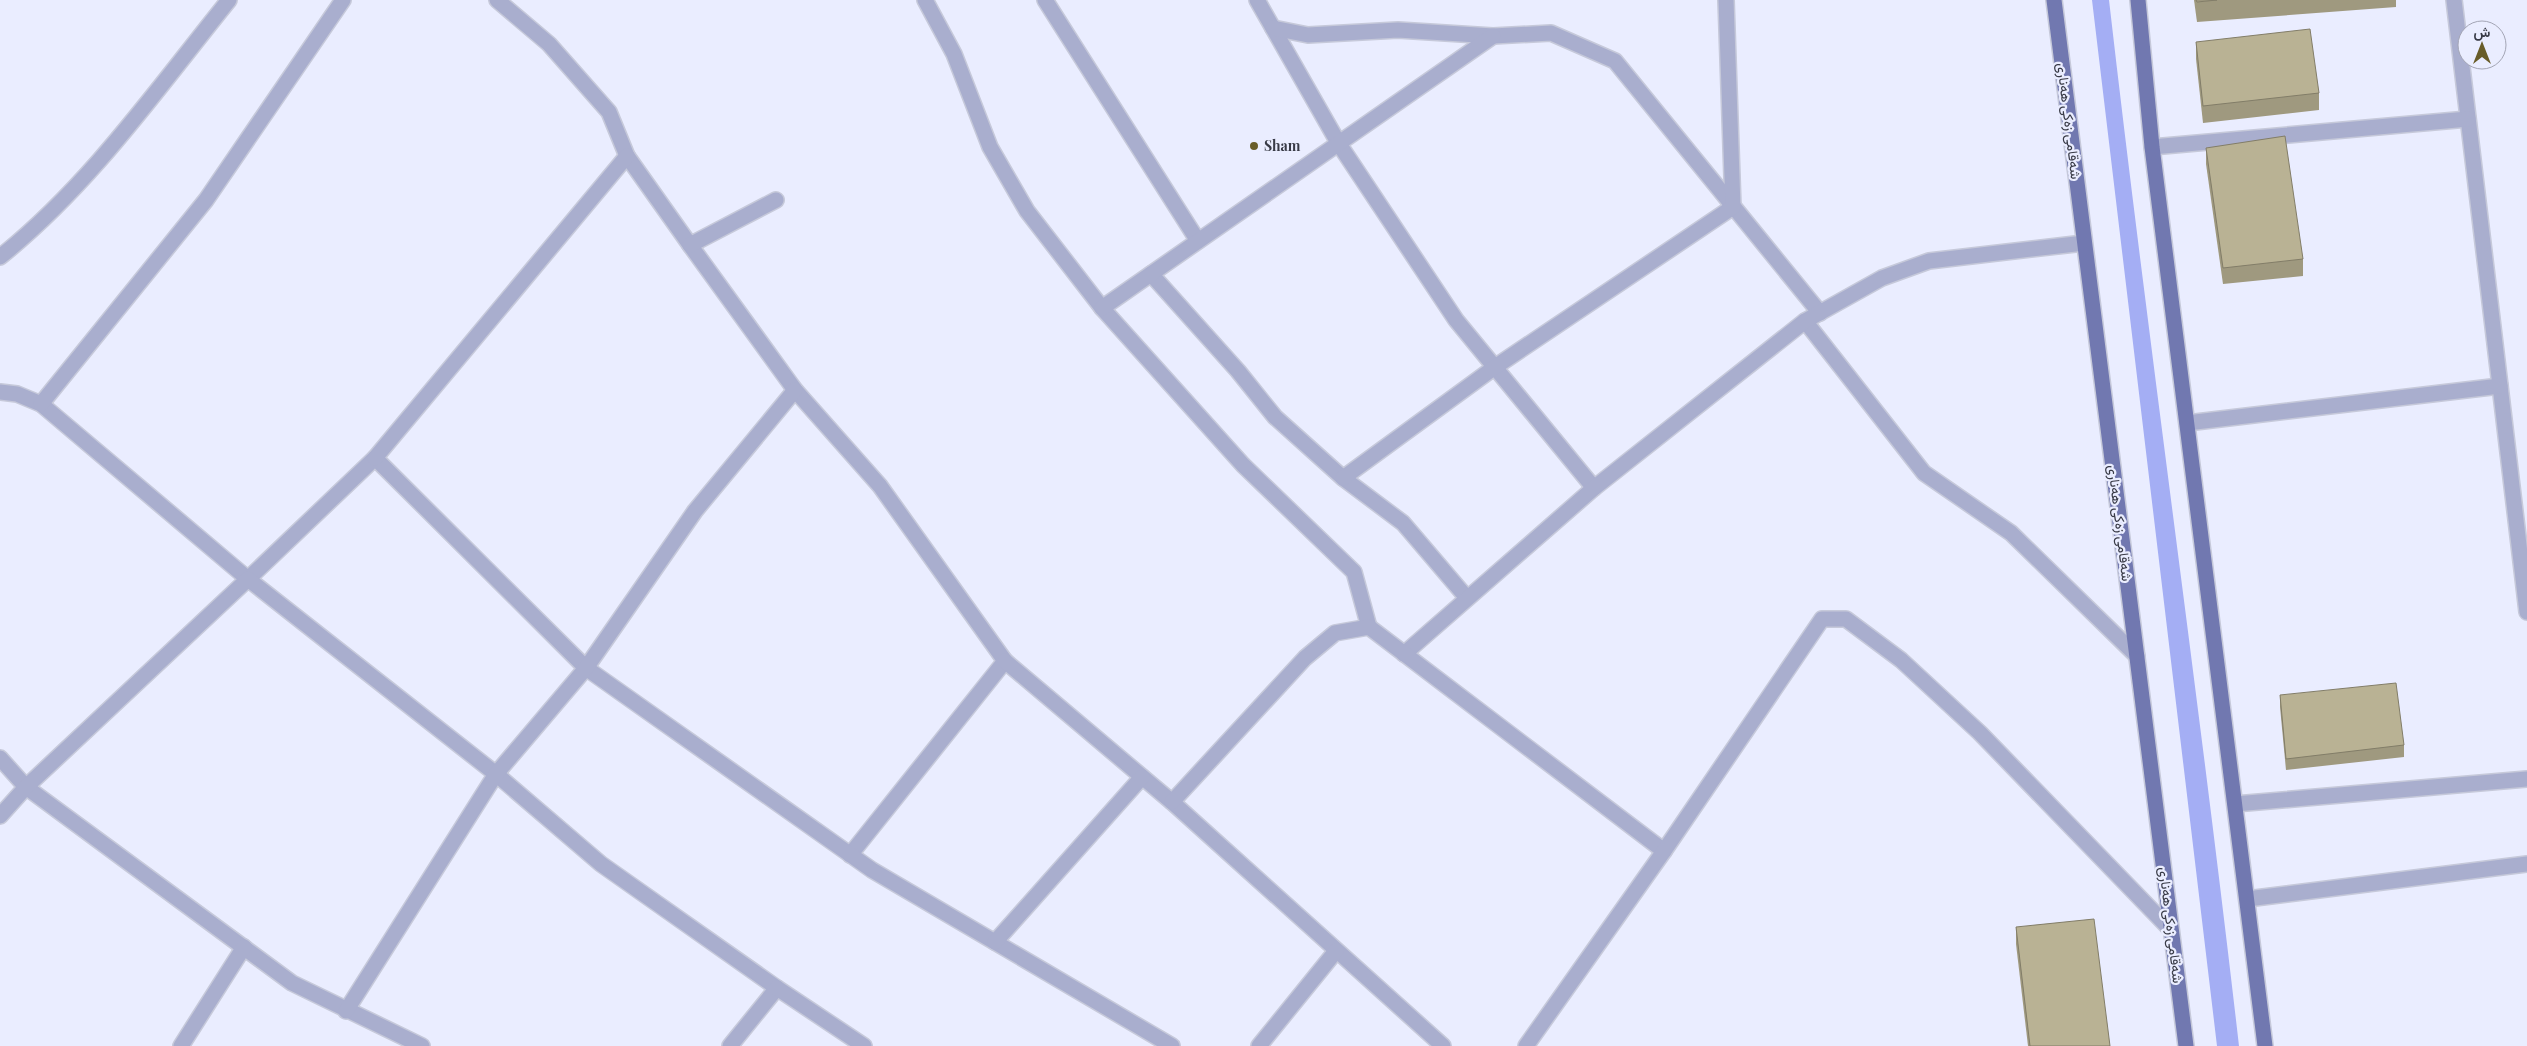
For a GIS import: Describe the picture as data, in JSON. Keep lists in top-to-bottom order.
{
  "streets": {
    "main road": ["شەقامی زەکی هەناری"]
  },
  "places": ["Sham"],
  "north": "top"
}
